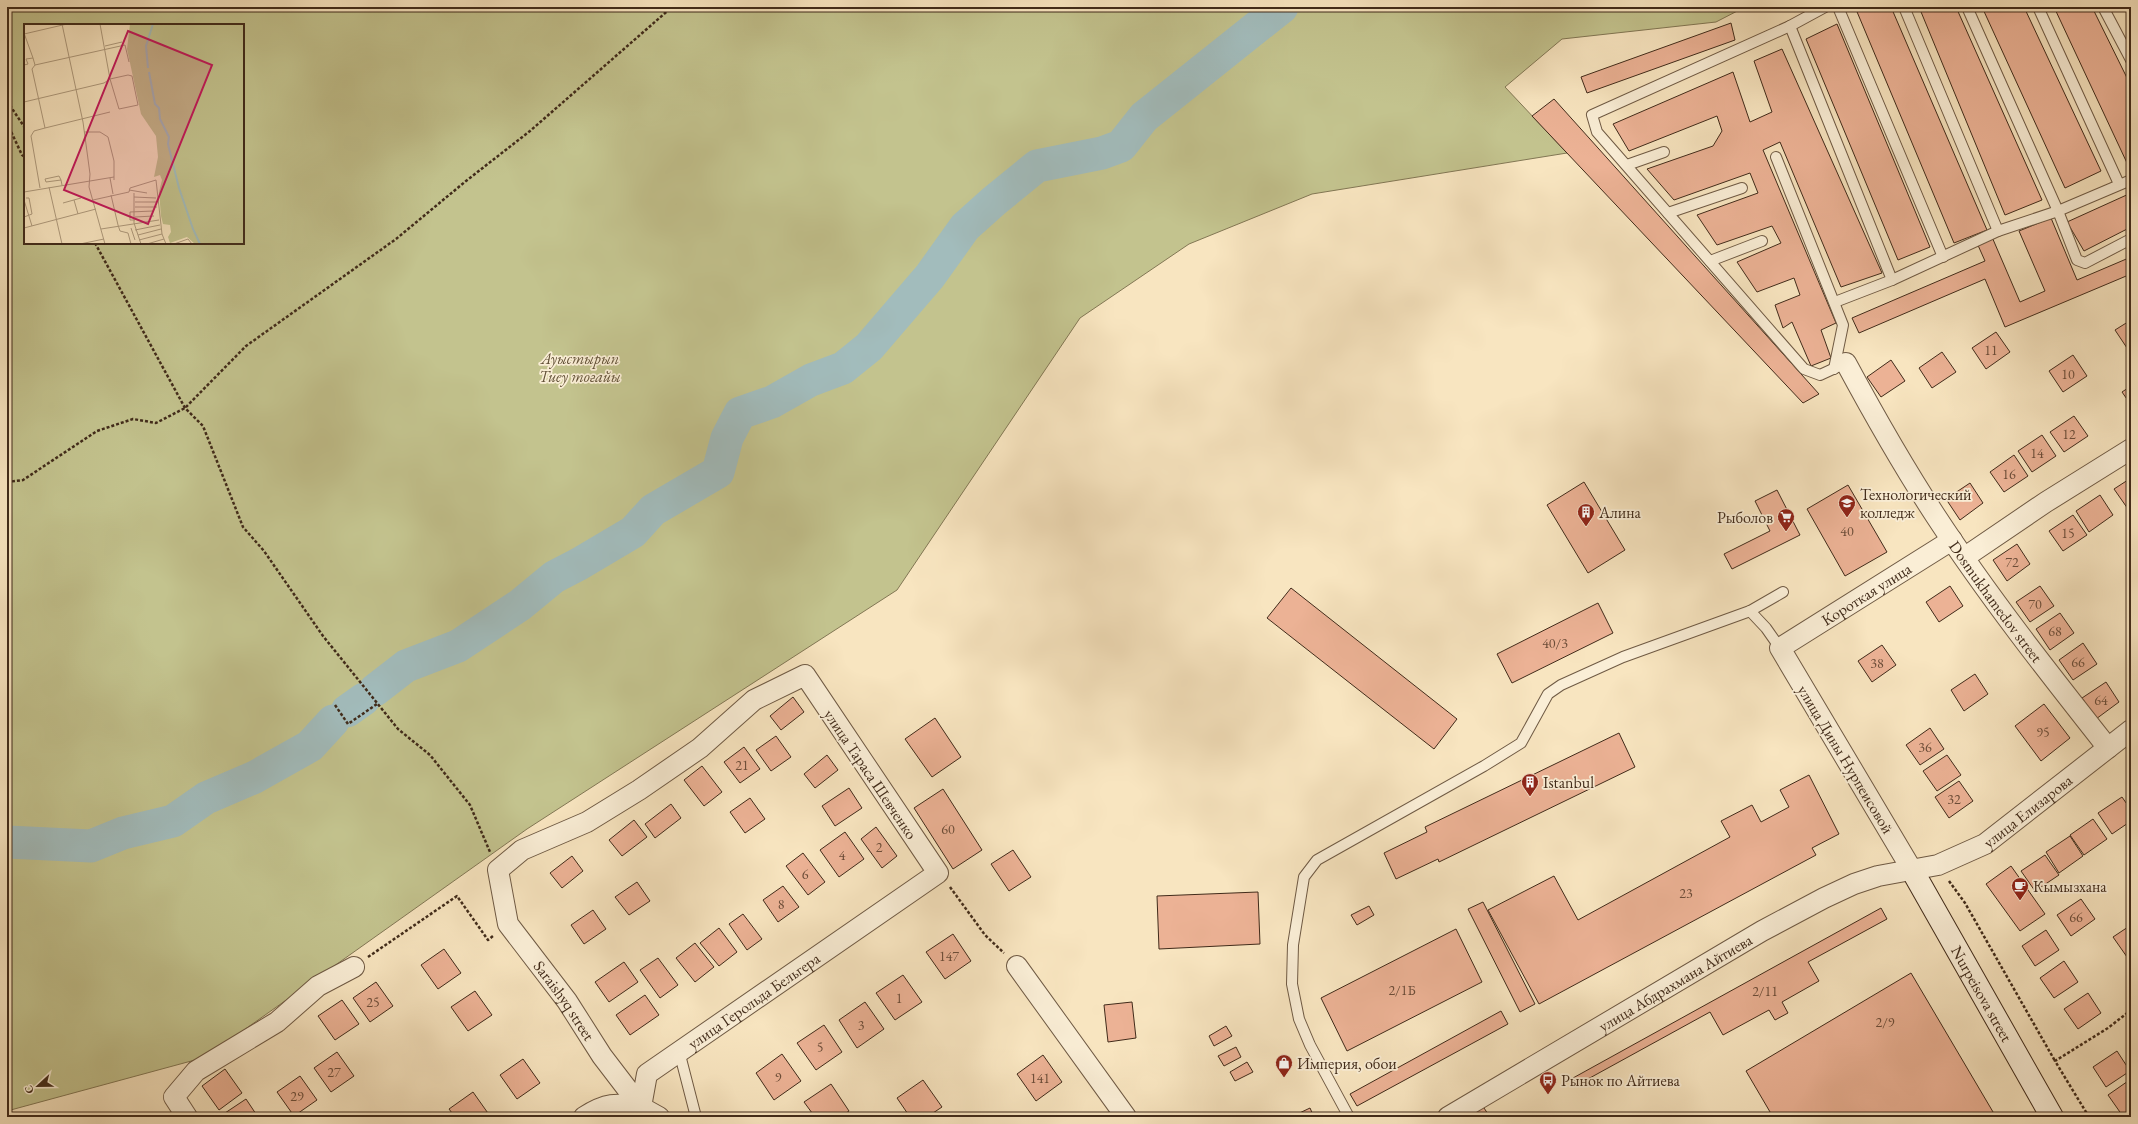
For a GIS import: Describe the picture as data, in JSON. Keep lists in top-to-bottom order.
{
  "streets": {
    "street": [
      "Короткая улица",
      "Dosmukhamedov street",
      "улица Дины Нурпеисовой",
      "улица Тараса Шевченко",
      "улица Елизарова",
      "улица Абдрахмана Айтиева",
      "Nurpeisova street",
      "улица Герольда Бельгера",
      "Saraishyq street"
    ]
  },
  "crossings": [
    ["Короткая улица", "Dosmukhamedov street"],
    ["Короткая улица", "улица Дины Нурпеисовой"],
    ["Dosmukhamedov street", "улица Елизарова"],
    ["улица Дины Нурпеисовой", "улица Елизарова"],
    ["улица Дины Нурпеисовой", "улица Абдрахмана Айтиева"],
    ["улица Дины Нурпеисовой", "Nurpeisova street"],
    ["улица Тараса Шевченко", "улица Герольда Бельгера"],
    ["улица Тараса Шевченко", "Saraishyq street"],
    ["улица Елизарова", "улица Абдрахмана Айтиева"],
    ["улица Елизарова", "Nurpeisova street"],
    ["улица Абдрахмана Айтиева", "Nurpeisova street"],
    ["улица Герольда Бельгера", "Saraishyq street"]
  ],
  "parks": ["Ауыстырып Тиеу тоғайы"],
  "places": {
    "school or university": ["Технологический колледж"],
    "building": ["Алина", "Istanbul"],
    "supermarket": ["Рыболов"],
    "cafe": ["Кымызхана"],
    "shop": ["Империя, обои"],
    "bus stop": ["Рынок по Айтиева"]
  },
  "house_numbers": [
    "11",
    "10",
    "12",
    "14",
    "16",
    "40",
    "15",
    "72",
    "70",
    "68",
    "40/3",
    "66",
    "38",
    "64",
    "95",
    "36",
    "21",
    "32",
    "60",
    "2",
    "4",
    "6",
    "23",
    "8",
    "66",
    "147",
    "2/1Б",
    "2/11",
    "1",
    "25",
    "2/9",
    "3",
    "5",
    "27",
    "9",
    "141",
    "29"
  ],
  "north": "left"
}
